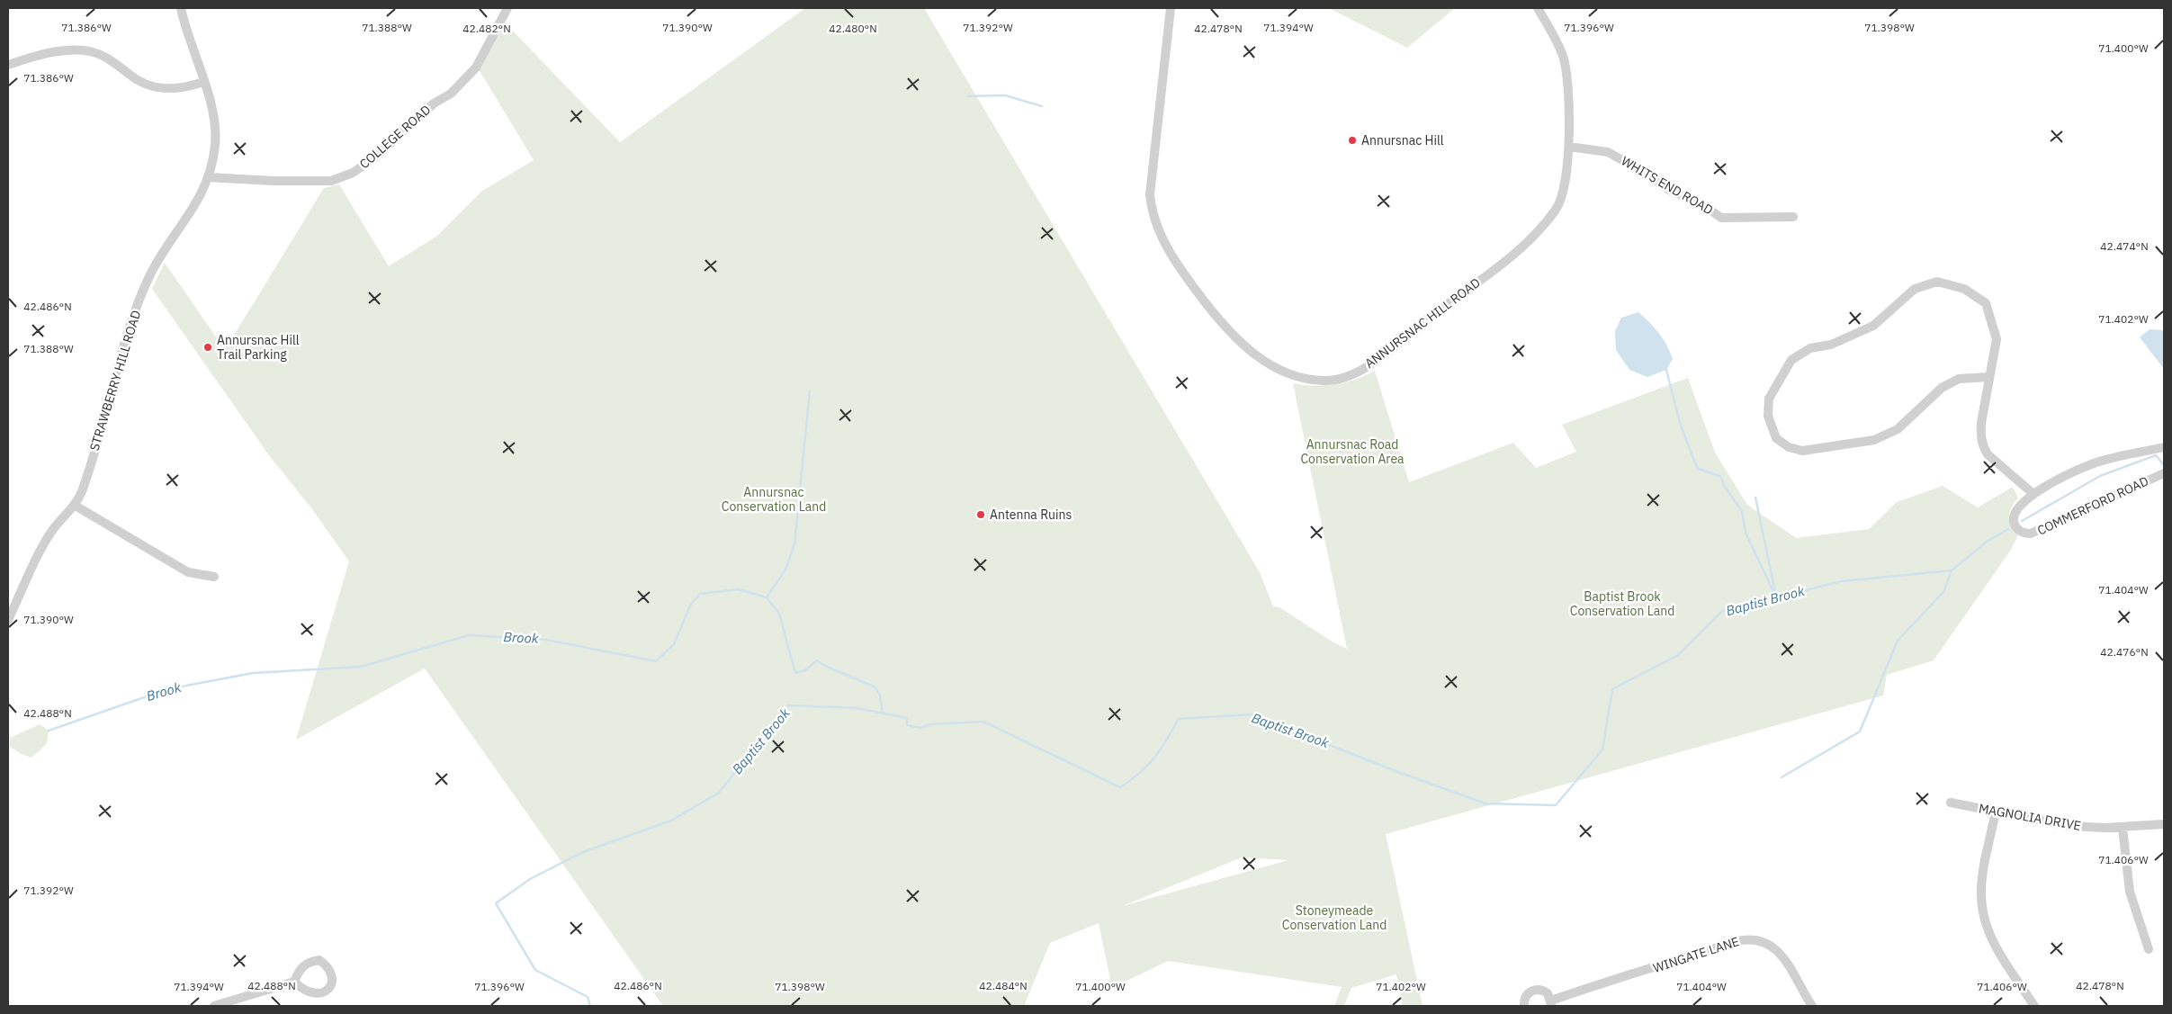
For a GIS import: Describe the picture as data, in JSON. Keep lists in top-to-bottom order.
{
  "streets": {
    "street": [
      "COLLEGE ROAD",
      "WHITS END ROAD",
      "ANNURSNAC HILL ROAD",
      "STRAWBERRY HILL ROAD",
      "COMMERFORD ROAD",
      "MAGNOLIA DRIVE",
      "WINGATE LANE"
    ]
  },
  "crossings": [
    ["COLLEGE ROAD", "STRAWBERRY HILL ROAD"],
    ["WHITS END ROAD", "ANNURSNAC HILL ROAD"]
  ],
  "water": ["Baptist Brook", "Brook"],
  "parks": [
    "Annursnac Road Conservation Area",
    "Annursnac Conservation Land",
    "Baptist Brook Conservation Land",
    "Stoneymeade Conservation Land"
  ],
  "places": ["Annursnac Hill", "Annursnac Hill Trail Parking", "Antenna Ruins"],
  "coordinates": [
    "71.386°W",
    "71.388°W",
    "71.390°W",
    "71.394°W",
    "71.396°W",
    "71.398°W",
    "71.392°W",
    "42.480°N",
    "42.482°N",
    "42.478°N",
    "71.400°W",
    "42.474°N",
    "42.486°N",
    "71.402°W",
    "71.404°W",
    "42.476°N",
    "42.488°N",
    "71.406°W",
    "42.484°N"
  ]
}
